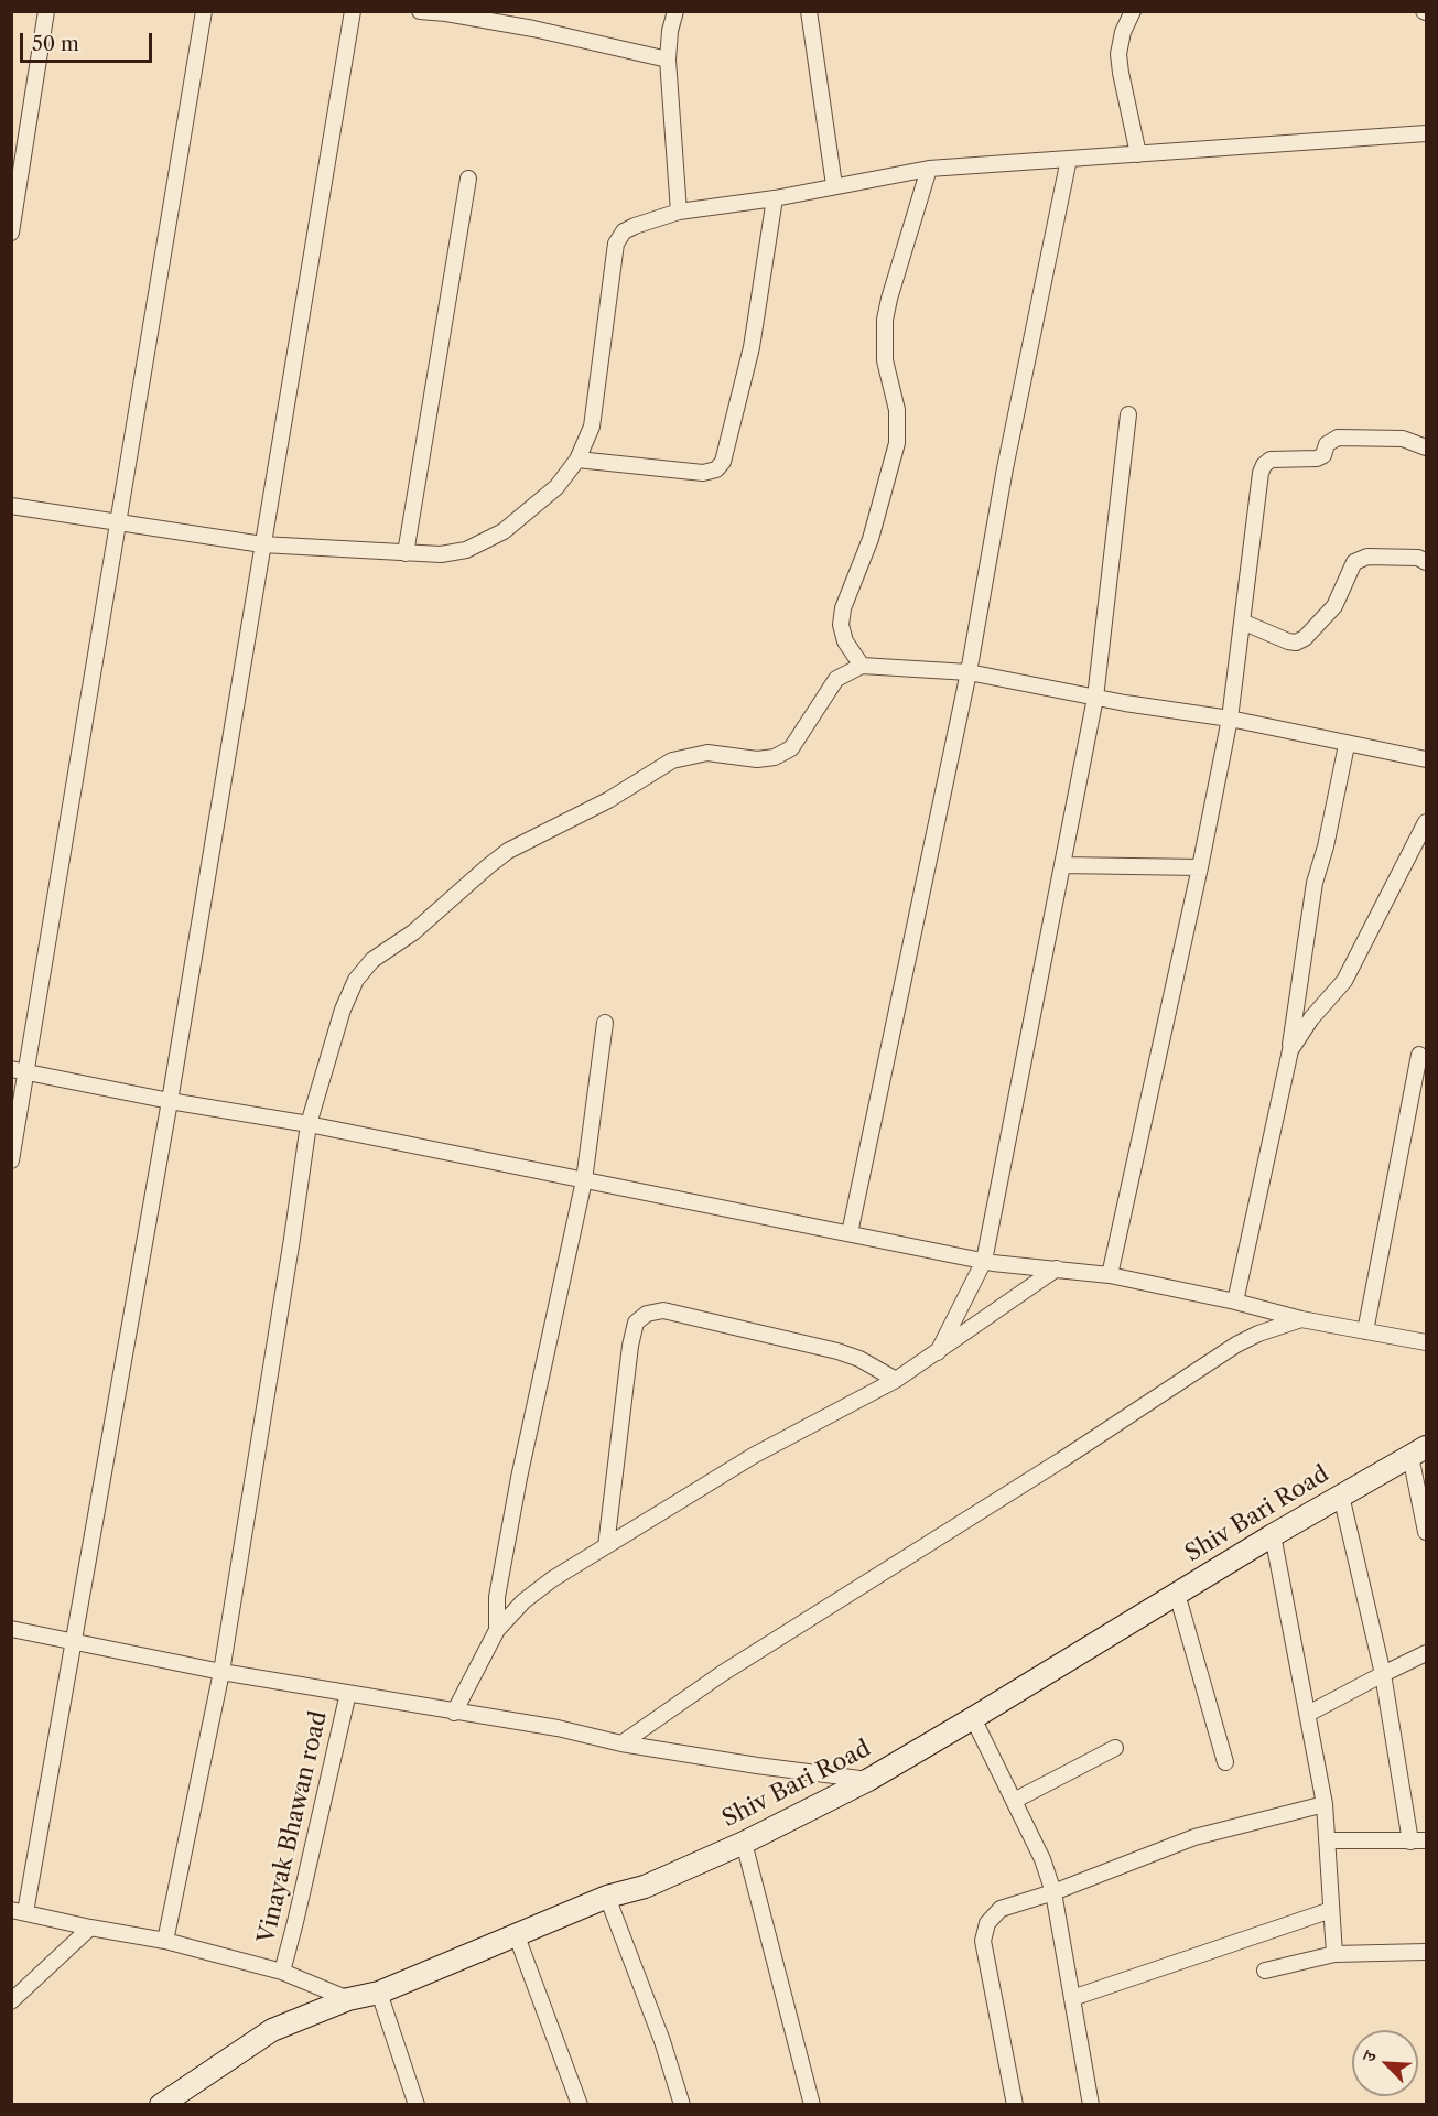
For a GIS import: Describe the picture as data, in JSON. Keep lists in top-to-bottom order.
{
  "streets": {
    "street": ["Shiv Bari Road", "Vinayak Bhawan road"]
  },
  "scale_bar": "50 m",
  "north": "top left"
}
